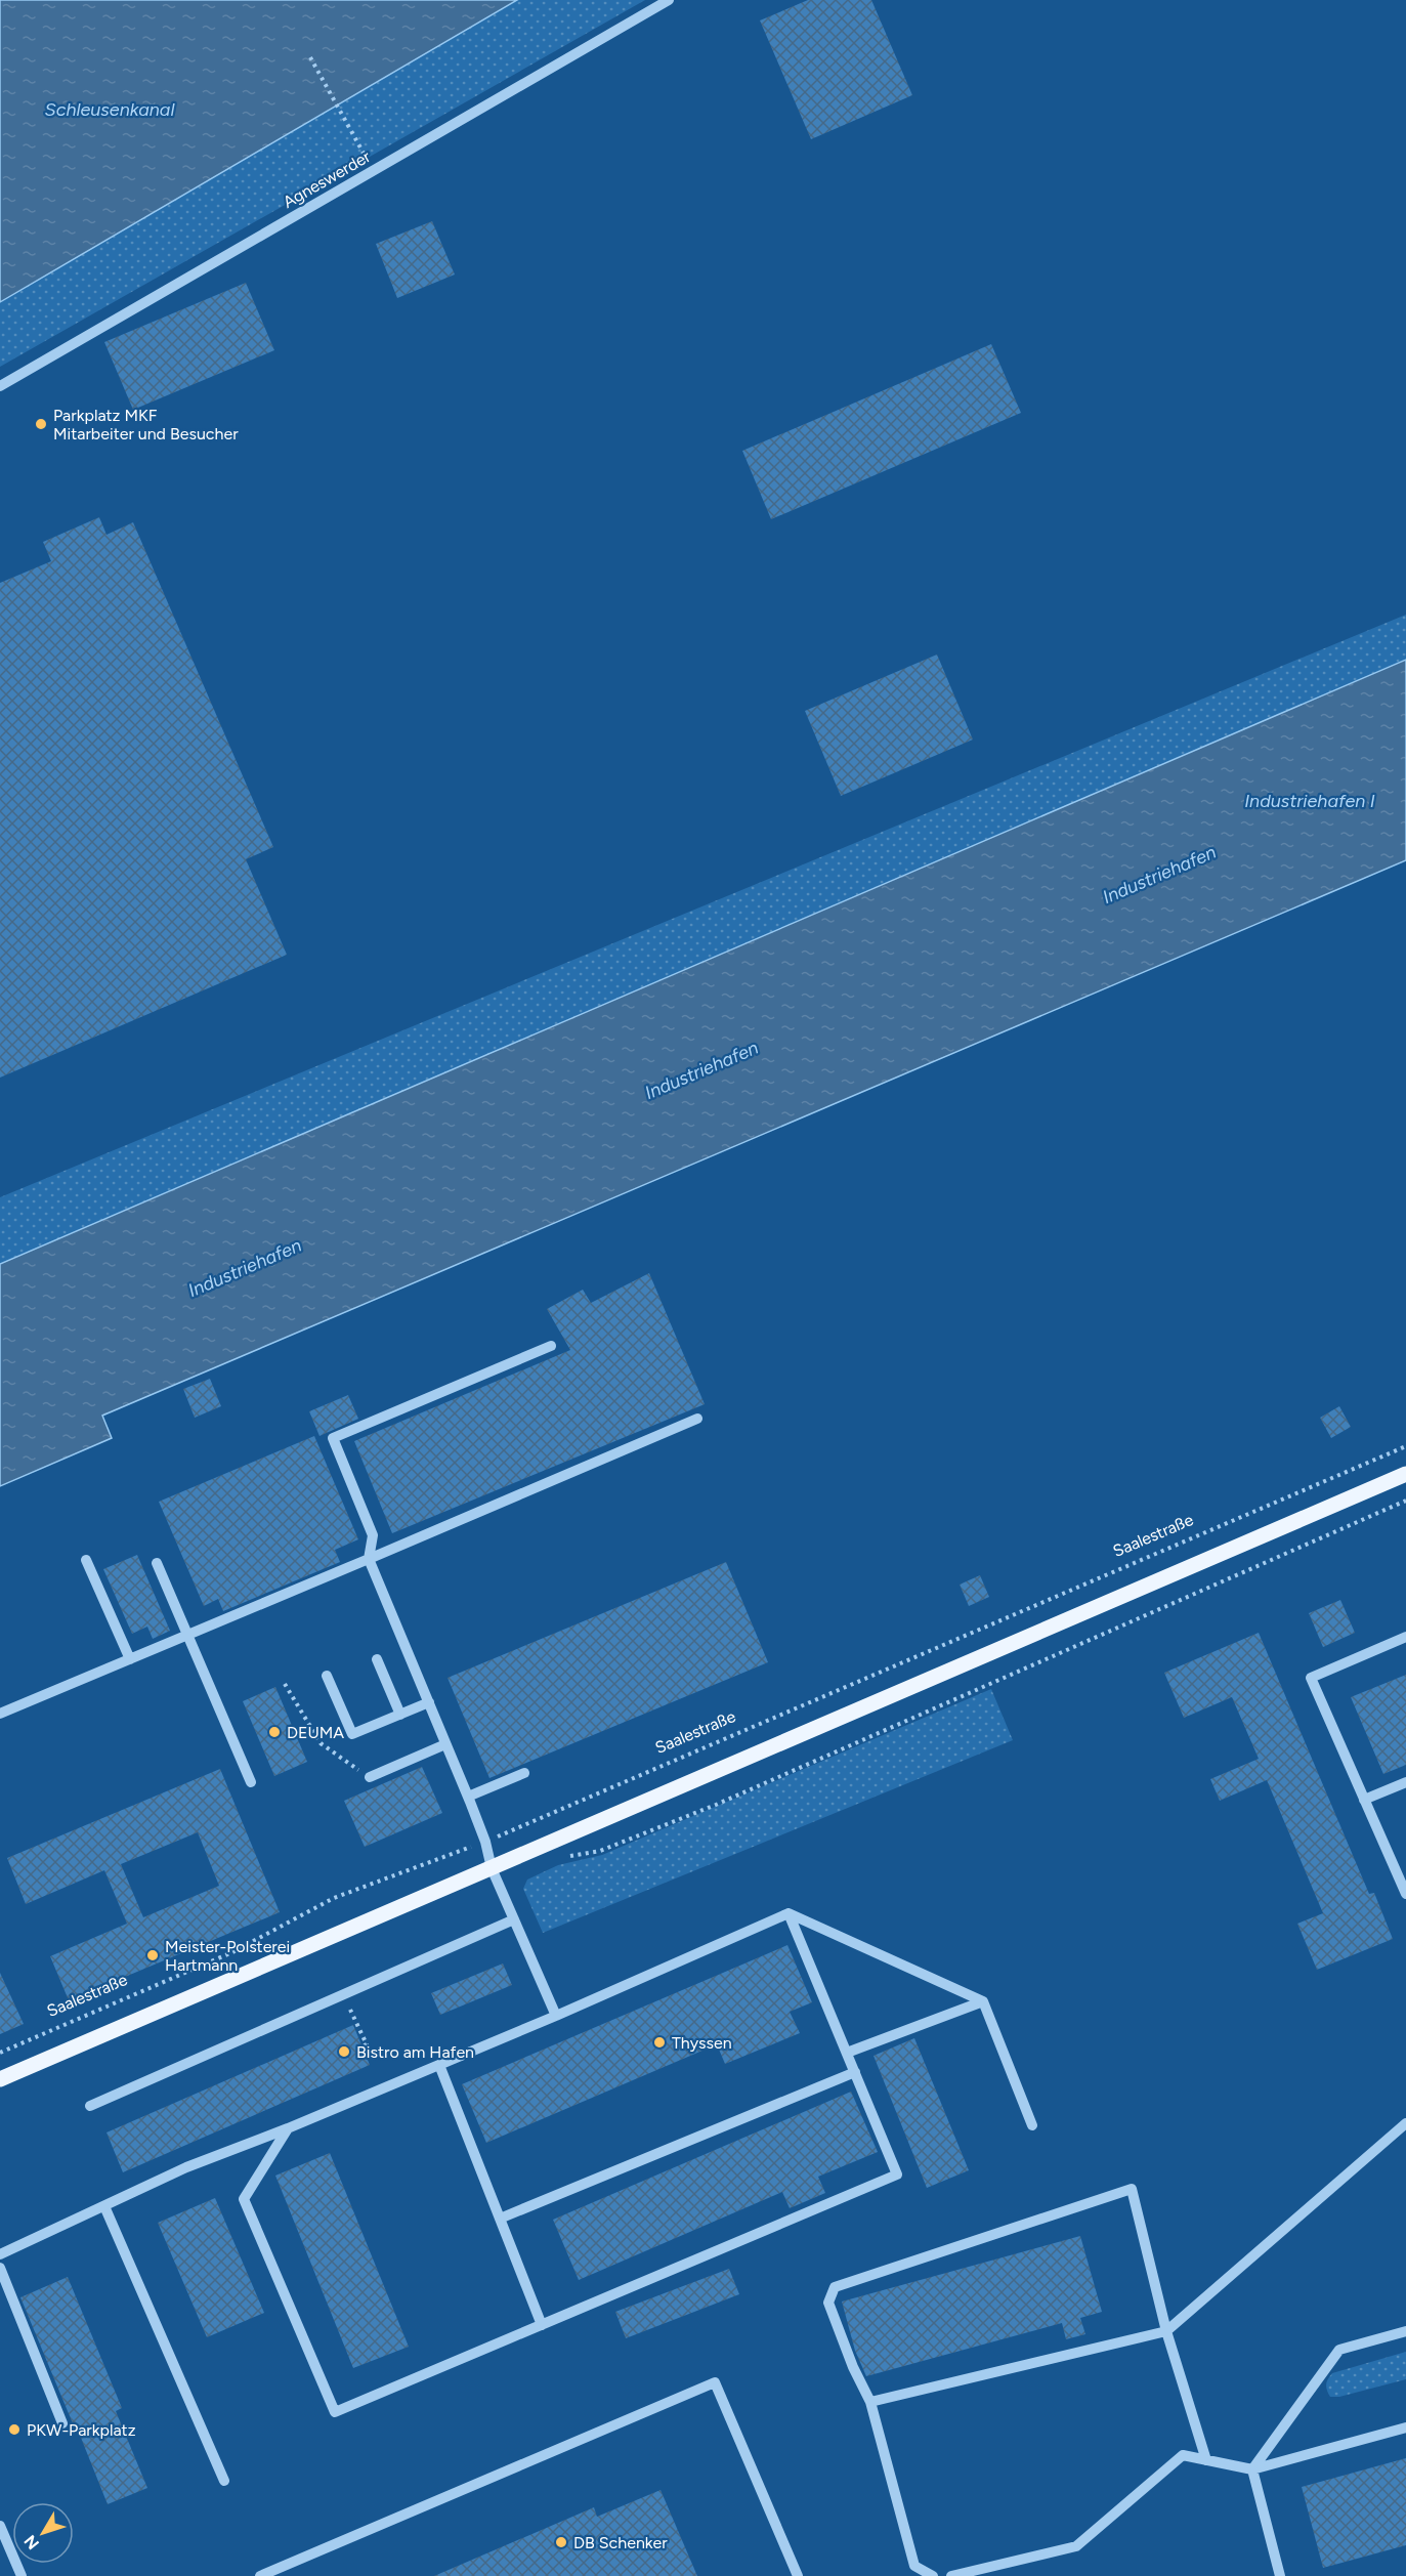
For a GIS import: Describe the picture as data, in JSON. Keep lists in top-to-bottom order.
{
  "streets": {
    "lane": ["Agneswerder"],
    "path": ["Saalestraße"]
  },
  "water": ["Schleusenkanal", "Industriehafen I", "Industriehafen"],
  "places": [
    "Parkplatz MKF Mitarbeiter und Besucher",
    "DEUMA",
    "Meister-Polsterei Hartmann",
    "Thyssen",
    "Bistro am Hafen",
    "PKW-Parkplatz",
    "DB Schenker"
  ],
  "north": "bottom left"
}
